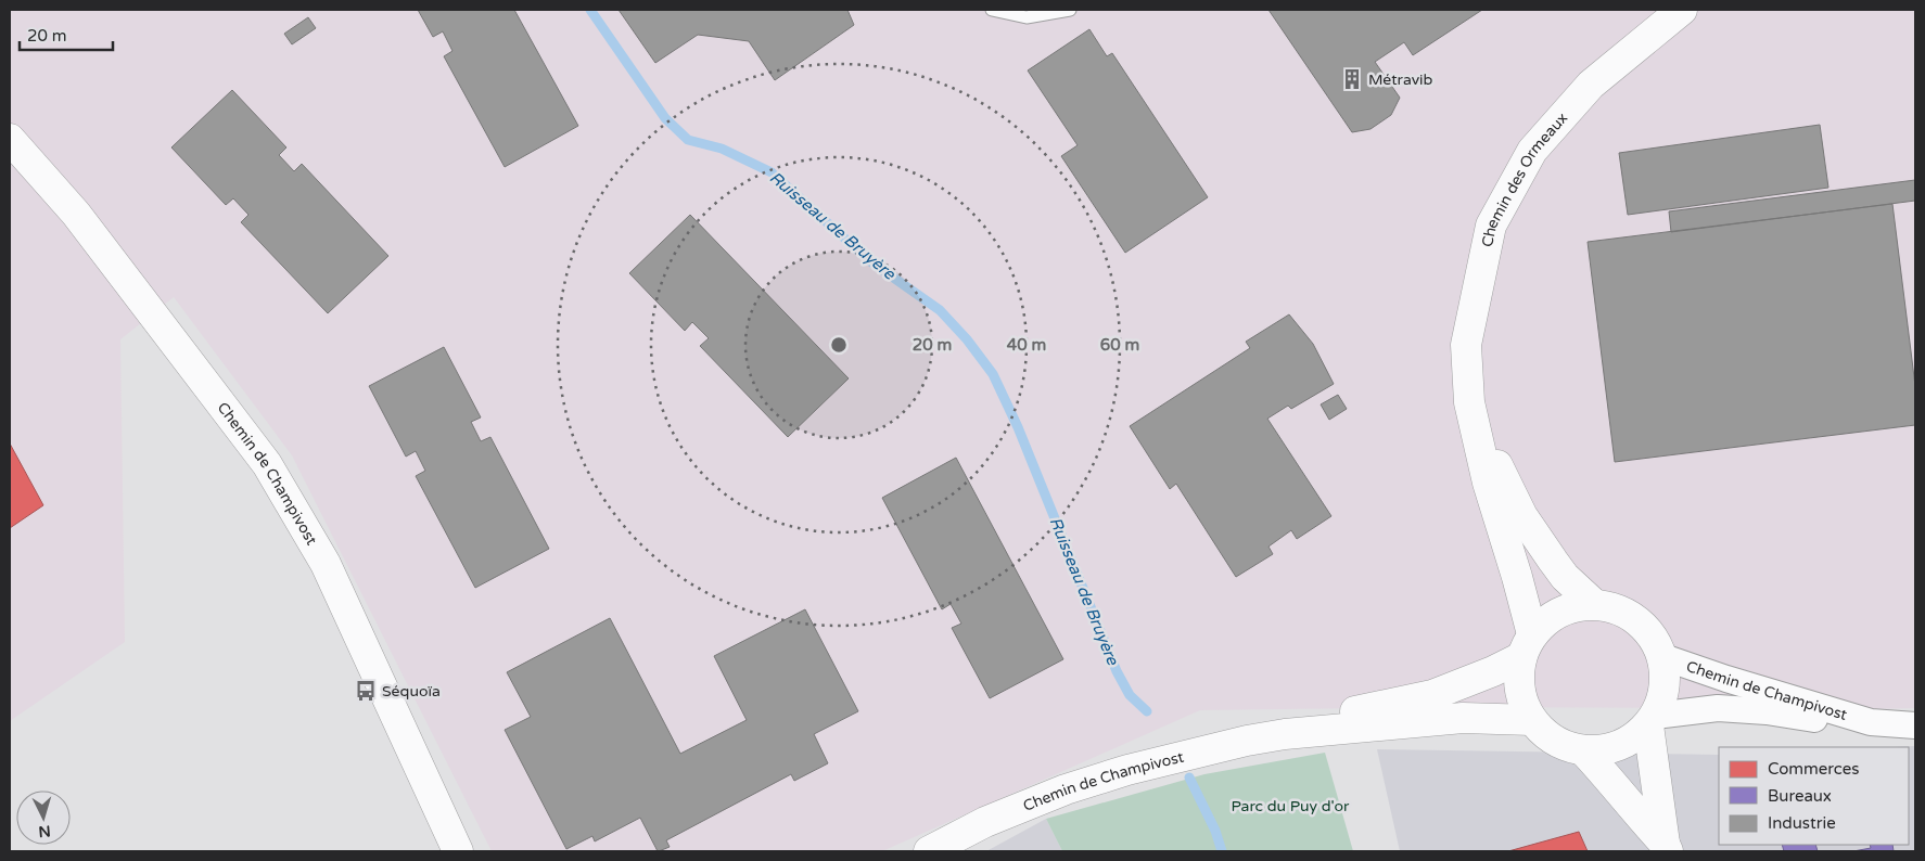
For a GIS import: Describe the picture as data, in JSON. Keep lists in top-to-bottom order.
{
  "streets": {
    "street": ["Chemin des Ormeaux", "Chemin de Champivost"]
  },
  "crossings": [
    ["Chemin des Ormeaux", "Chemin de Champivost"]
  ],
  "water": ["Ruisseau de Bruyère"],
  "parks": ["Parc du Puy d'or"],
  "places": {
    "building": ["Métravib"],
    "bus stop": ["Séquoïa"]
  },
  "legend": ["Commerces", "Bureaux", "Industrie"],
  "scale_bar": "20 m",
  "north": "bottom",
  "rings": ["20 m", "40 m", "60 m"]
}
